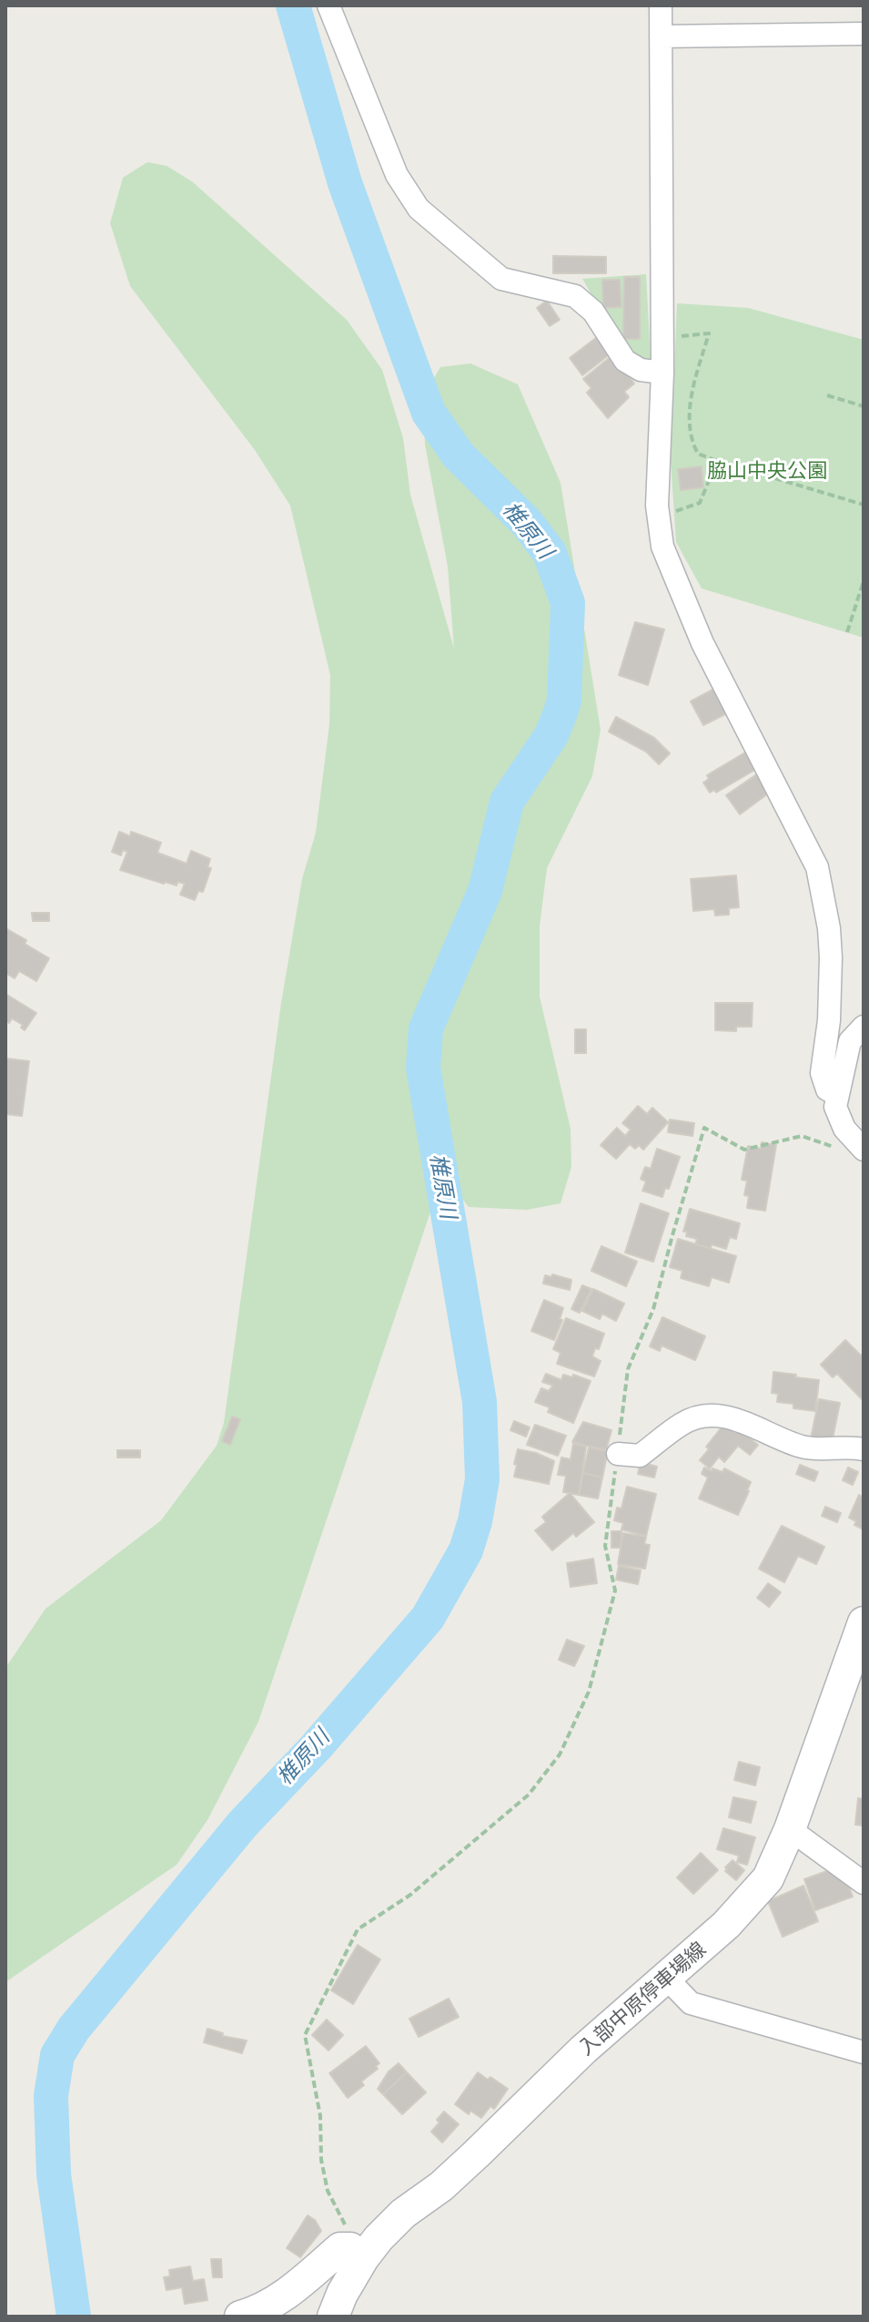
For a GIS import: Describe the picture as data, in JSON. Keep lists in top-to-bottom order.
{
  "streets": {
    "main road": ["入部中原停車場線"]
  },
  "water": ["椎原川"],
  "parks": ["脇山中央公園"]
}
